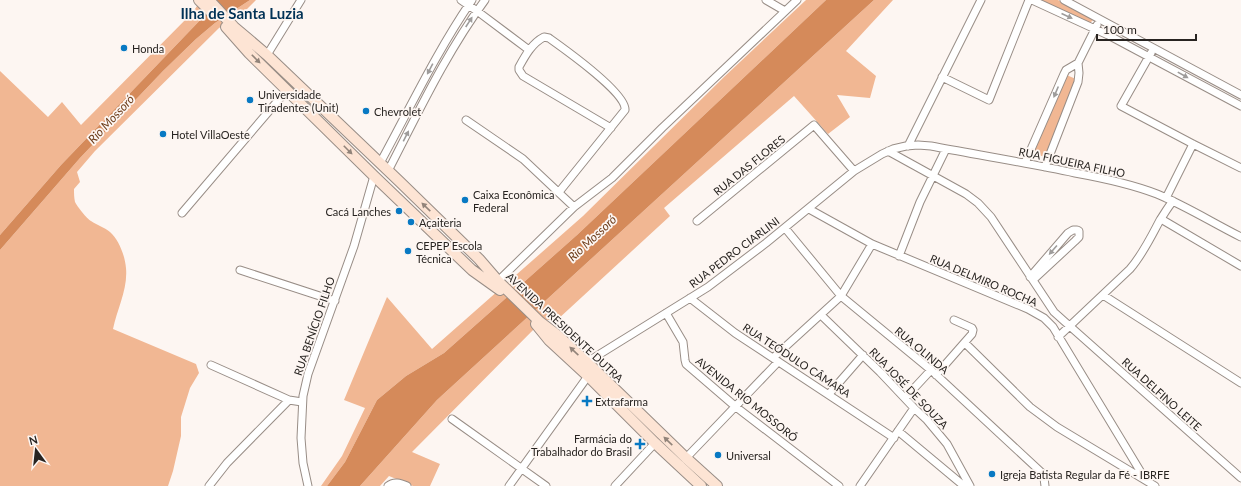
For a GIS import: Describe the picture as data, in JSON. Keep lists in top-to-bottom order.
{
  "streets": {
    "main road": ["AVENIDA PRESIDENTE DUTRA"],
    "street": [
      "RUA FIGUEIRA FILHO",
      "RUA DAS FLORES",
      "RUA PEDRO CIARLINI",
      "RUA DELMIRO ROCHA",
      "RUA BENÍCIO FILHO",
      "RUA OLINDA",
      "RUA TEÓDULO CÂMARA",
      "RUA JOSÉ DE SOUZA",
      "RUA DELFINO LEITE",
      "AVENIDA RIO MOSSORÓ"
    ]
  },
  "crossings": [
    ["RUA FIGUEIRA FILHO", "RUA PEDRO CIARLINI"],
    ["RUA FIGUEIRA FILHO", "RUA DELFINO LEITE"],
    ["RUA DAS FLORES", "RUA PEDRO CIARLINI"],
    ["RUA PEDRO CIARLINI", "RUA DELMIRO ROCHA"],
    ["RUA PEDRO CIARLINI", "AVENIDA PRESIDENTE DUTRA"],
    ["RUA PEDRO CIARLINI", "RUA OLINDA"],
    ["RUA PEDRO CIARLINI", "RUA TEÓDULO CÂMARA"],
    ["RUA PEDRO CIARLINI", "RUA DELFINO LEITE"],
    ["RUA PEDRO CIARLINI", "AVENIDA RIO MOSSORÓ"],
    ["RUA BENÍCIO FILHO", "AVENIDA PRESIDENTE DUTRA"]
  ],
  "districts": ["Ilha de Santa Luzia"],
  "water": ["Rio Mossoró"],
  "places": {
    "other": [
      "Honda",
      "Universidade Tiradentes (Unit)",
      "Chevrolet",
      "Hotel VillaOeste",
      "Caixa Econômica Federal",
      "Cacá Lanches",
      "Açaiteria",
      "CEPEP Escola Técnica",
      "Universal",
      "Igreja Batista Regular da Fé - IBRFE"
    ],
    "health": ["Extrafarma", "Farmácia do Trabalhador do Brasil"]
  },
  "scale_bar": "100 m",
  "north": "top"
}
